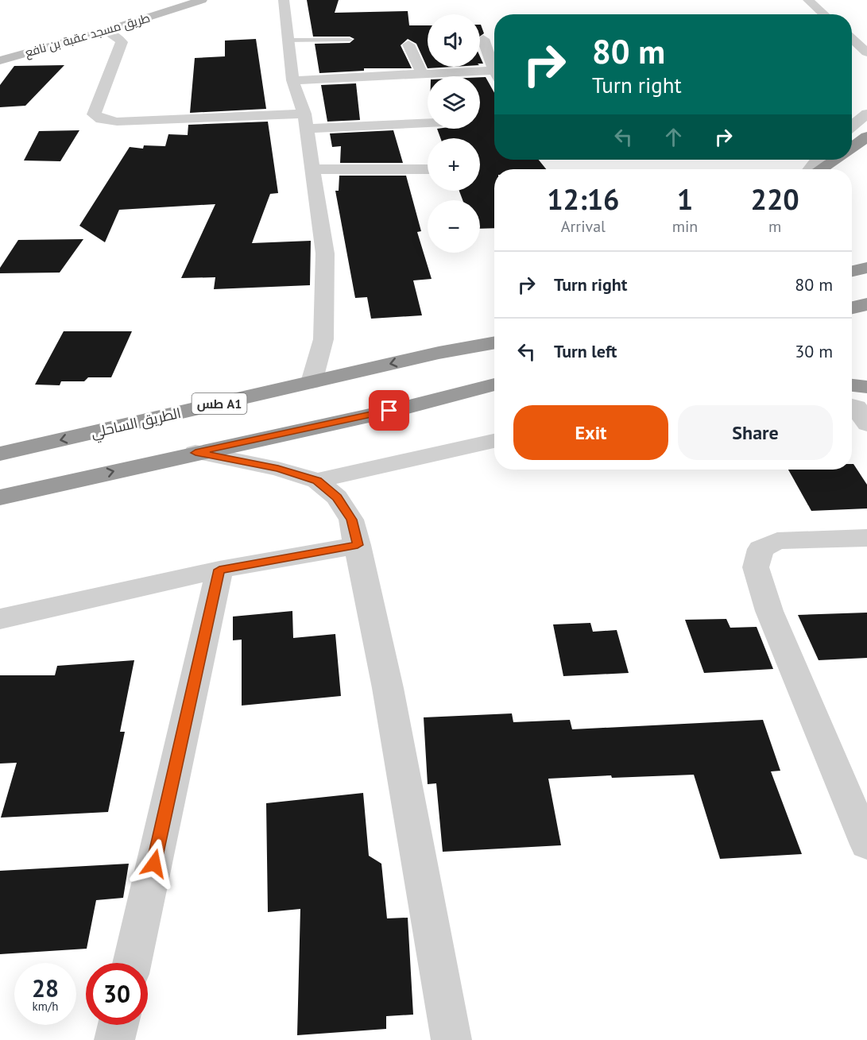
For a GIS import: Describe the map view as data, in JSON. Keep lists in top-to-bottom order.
{
  "streets": {
    "highway": ["طس A1", "الطريق الساحلي"],
    "street": ["طريق مسجد عقبة بن نافع"]
  },
  "crossings": [
    ["طس A1", "الطريق الساحلي"]
  ],
  "page": {
    "map_buttons": ["+", "−"],
    "turn": ["80 m", "Turn right"],
    "eta": [
      "12:16",
      "Arrival",
      "1",
      "min",
      "220",
      "m"
    ],
    "list": [
      {
        "name": "Turn right",
        "value": "80 m"
      },
      {
        "name": "Turn left",
        "value": "30 m"
      }
    ],
    "buttons": ["Exit", "Share"],
    "speed": "28 km/h",
    "limit": "30"
  }
}
